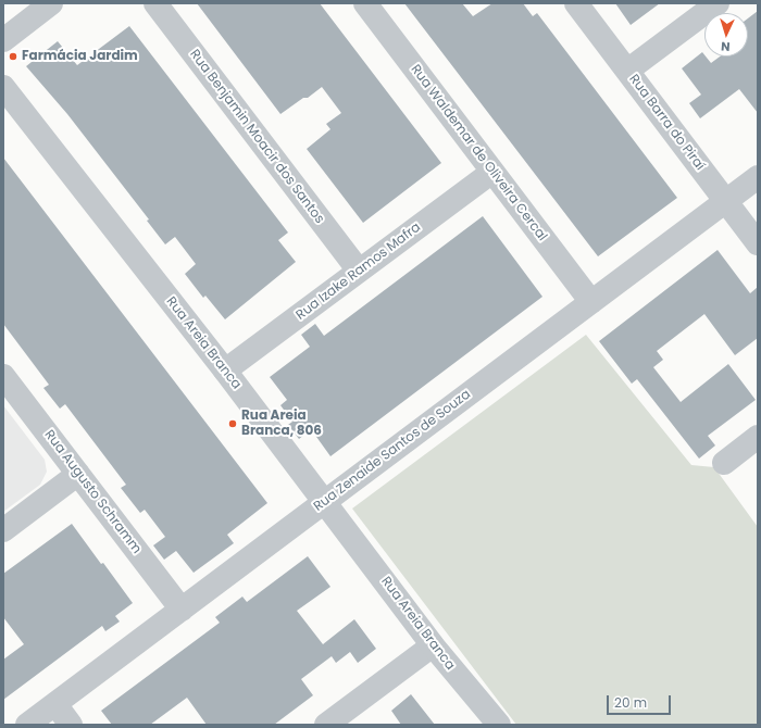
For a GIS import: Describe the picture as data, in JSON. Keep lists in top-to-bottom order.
{
  "streets": {
    "street": [
      "Rua Barra do Piraí",
      "Rua Benjamin Moacir dos Santos",
      "Rua Waldemar de Oliveira Cercal",
      "Rua Izake Ramos Mafra",
      "Rua Areia Branca",
      "Rua Zenaide Santos de Souza",
      "Rua Augusto Schramm"
    ]
  },
  "crossings": [
    ["Rua Barra do Piraí", "Rua Zenaide Santos de Souza"],
    ["Rua Benjamin Moacir dos Santos", "Rua Izake Ramos Mafra"],
    ["Rua Waldemar de Oliveira Cercal", "Rua Izake Ramos Mafra"],
    ["Rua Waldemar de Oliveira Cercal", "Rua Zenaide Santos de Souza"],
    ["Rua Izake Ramos Mafra", "Rua Areia Branca"],
    ["Rua Areia Branca", "Rua Zenaide Santos de Souza"],
    ["Rua Zenaide Santos de Souza", "Rua Augusto Schramm"]
  ],
  "places": ["Farmácia Jardim", "Rua Areia Branca, 806"],
  "scale_bar": "20 m",
  "north": "bottom"
}
